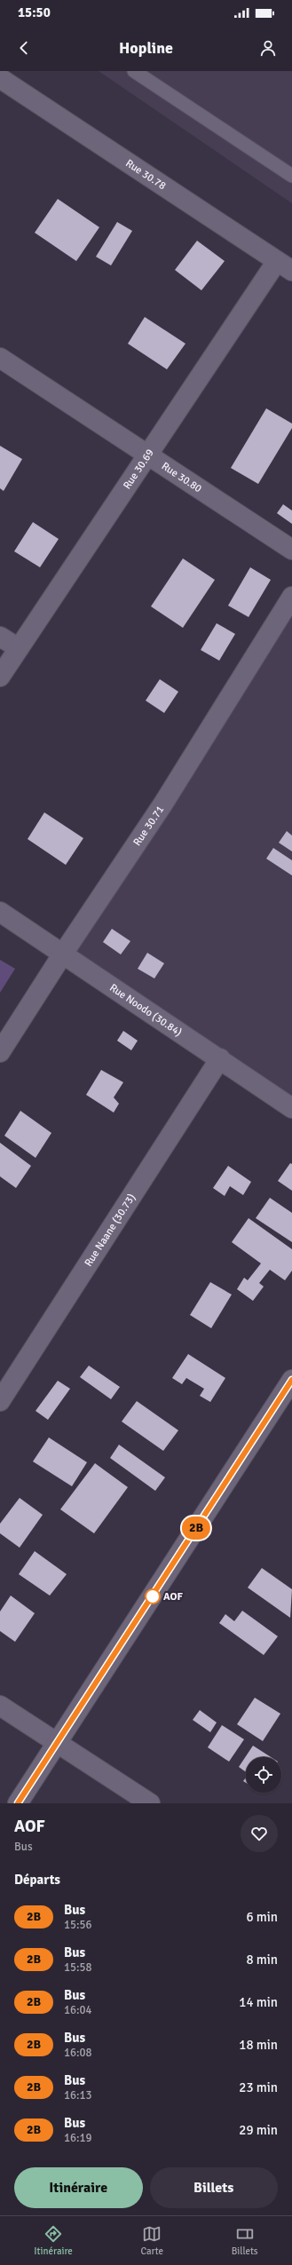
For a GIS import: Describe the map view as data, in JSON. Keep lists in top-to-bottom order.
{
  "streets": {
    "street": [
      "Rue 30.78",
      "Rue 30.69",
      "Rue 30.80",
      "Rue 30.71",
      "Rue Noodo (30.84)",
      "Rue Naane (30.73)"
    ]
  },
  "crossings": [
    ["Rue 30.78", "Rue 30.69"],
    ["Rue 30.69", "Rue 30.80"],
    ["Rue 30.71", "Rue Noodo (30.84)"],
    ["Rue Noodo (30.84)", "Rue Naane (30.73)"]
  ],
  "places": ["AOF"],
  "lines": ["bus line 2B"],
  "page": {
    "status": "15:50",
    "header": "Hopline",
    "on_map": "2B",
    "heading": [
      ["AOF", "Bus"],
      "Départs"
    ],
    "list": [
      {
        "mark": "2B",
        "name": "Bus",
        "note": "15:56",
        "value": "6 min"
      },
      {
        "mark": "2B",
        "name": "Bus",
        "note": "15:58",
        "value": "8 min"
      },
      {
        "mark": "2B",
        "name": "Bus",
        "note": "16:04",
        "value": "14 min"
      },
      {
        "mark": "2B",
        "name": "Bus",
        "note": "16:08",
        "value": "18 min"
      },
      {
        "mark": "2B",
        "name": "Bus",
        "note": "16:13",
        "value": "23 min"
      },
      {
        "mark": "2B",
        "name": "Bus",
        "note": "16:19",
        "value": "29 min"
      }
    ],
    "buttons": ["Itinéraire", "Billets"],
    "tabs": ["Itinéraire", "Carte", "Billets"]
  }
}
